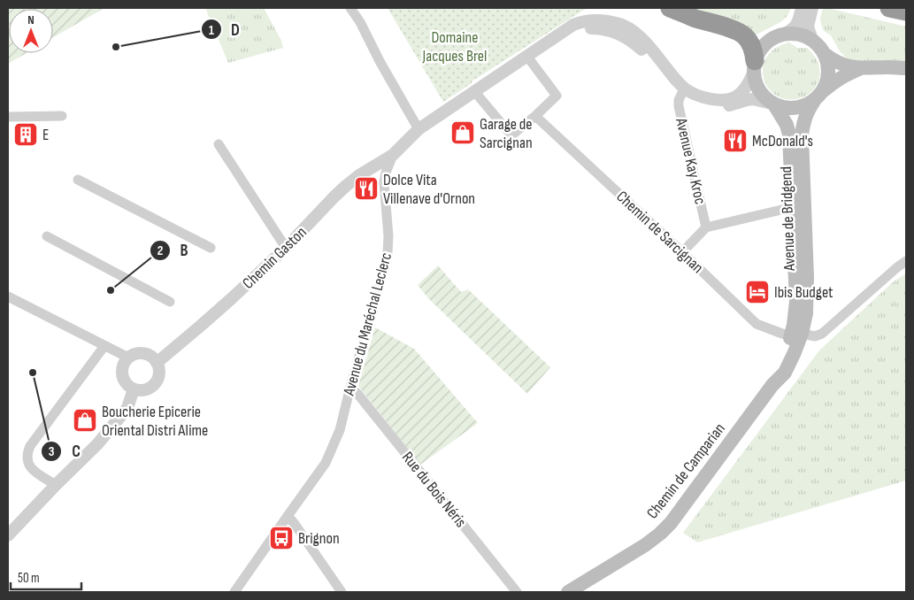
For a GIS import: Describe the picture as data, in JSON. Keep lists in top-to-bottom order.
{
  "streets": {
    "main road": ["Avenue de Bridgend", "Chemin de Camparian"],
    "street": [
      "Avenue Kay Kroc",
      "Chemin de Sarcignan",
      "Chemin Gaston",
      "Avenue du Maréchal Leclerc",
      "Rue du Bois Néris"
    ]
  },
  "crossings": [
    ["Avenue Kay Kroc", "Avenue du Maréchal Leclerc"],
    ["Avenue de Bridgend", "Chemin de Sarcignan"],
    ["Avenue de Bridgend", "Avenue du Maréchal Leclerc"],
    ["Avenue de Bridgend", "Chemin de Camparian"],
    ["Chemin Gaston", "Avenue du Maréchal Leclerc"],
    ["Avenue du Maréchal Leclerc", "Rue du Bois Néris"]
  ],
  "parks": ["Domaine Jacques Brel"],
  "places": {
    "other": ["D", "B", "C"],
    "shop": ["Garage de Sarcignan", "Boucherie Epicerie Oriental Distri Alime"],
    "building": ["E"],
    "restaurant": ["McDonald's", "Dolce Vita Villenave d'Ornon"],
    "hotel": ["Ibis Budget"],
    "bus stop": ["Brignon"]
  },
  "scale_bar": "50 m",
  "north": "top"
}
